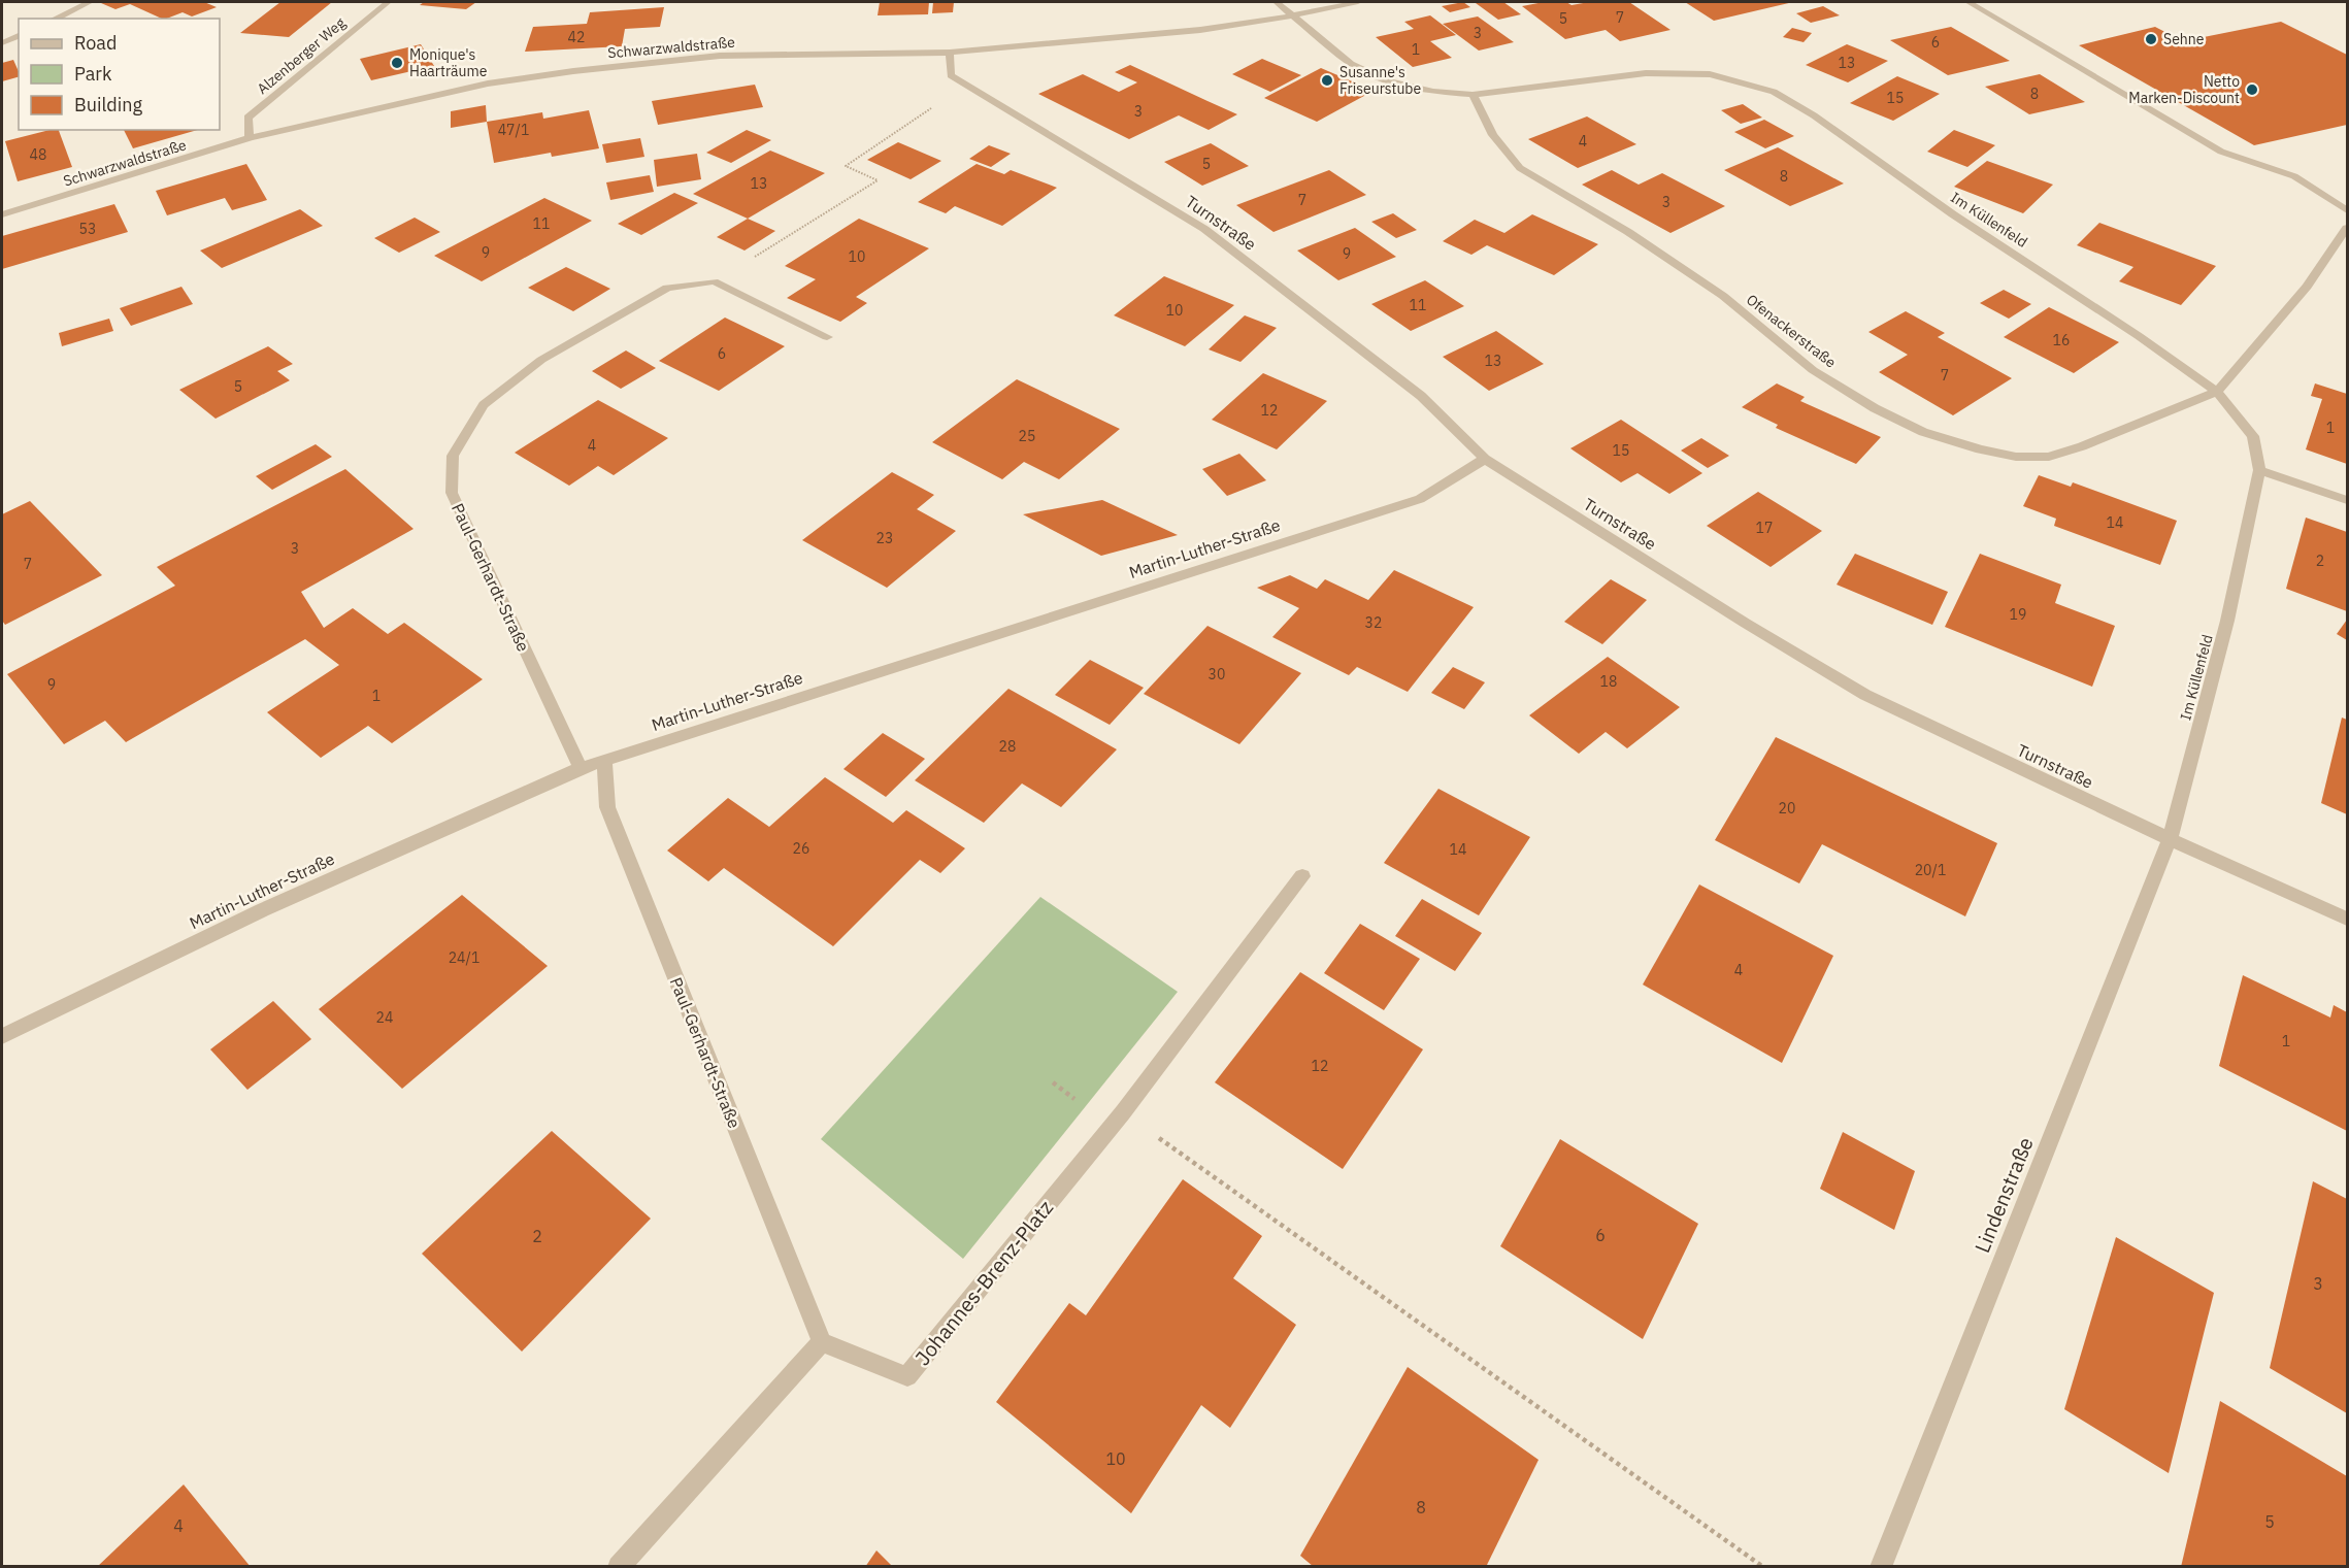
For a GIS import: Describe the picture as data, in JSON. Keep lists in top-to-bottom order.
{
  "streets": {
    "street": [
      "Schwarzwaldstraße",
      "Alzenberger Weg",
      "Im Küllenfeld",
      "Turnstraße",
      "Ofenackerstraße",
      "Martin-Luther-Straße",
      "Paul-Gerhardt-Straße",
      "Lindenstraße",
      "Johannes-Brenz-Platz"
    ]
  },
  "crossings": [
    ["Schwarzwaldstraße", "Alzenberger Weg"],
    ["Schwarzwaldstraße", "Im Küllenfeld"],
    ["Schwarzwaldstraße", "Turnstraße"],
    ["Im Küllenfeld", "Turnstraße"],
    ["Im Küllenfeld", "Ofenackerstraße"],
    ["Im Küllenfeld", "Lindenstraße"],
    ["Turnstraße", "Martin-Luther-Straße"],
    ["Turnstraße", "Lindenstraße"],
    ["Martin-Luther-Straße", "Paul-Gerhardt-Straße"],
    ["Paul-Gerhardt-Straße", "Johannes-Brenz-Platz"]
  ],
  "places": [
    "Sehne",
    "Monique's Haarträume",
    "Susanne's Friseurstube",
    "Netto Marken-Discount"
  ],
  "house_numbers": [
    "7",
    "5",
    "3",
    "42",
    "6",
    "1",
    "13",
    "8",
    "15",
    "3",
    "47/1",
    "4",
    "48",
    "5",
    "8",
    "13",
    "7",
    "3",
    "11",
    "53",
    "9",
    "9",
    "10",
    "11",
    "10",
    "16",
    "6",
    "13",
    "7",
    "5",
    "12",
    "1",
    "25",
    "4",
    "15",
    "14",
    "17",
    "23",
    "3",
    "2",
    "7",
    "19",
    "32",
    "30",
    "18",
    "9",
    "1",
    "28",
    "20",
    "26",
    "14",
    "20/1",
    "24/1",
    "4",
    "24",
    "1",
    "12",
    "6",
    "2",
    "3",
    "10",
    "8",
    "5",
    "4"
  ],
  "legend": ["Road", "Park", "Building"]
}
